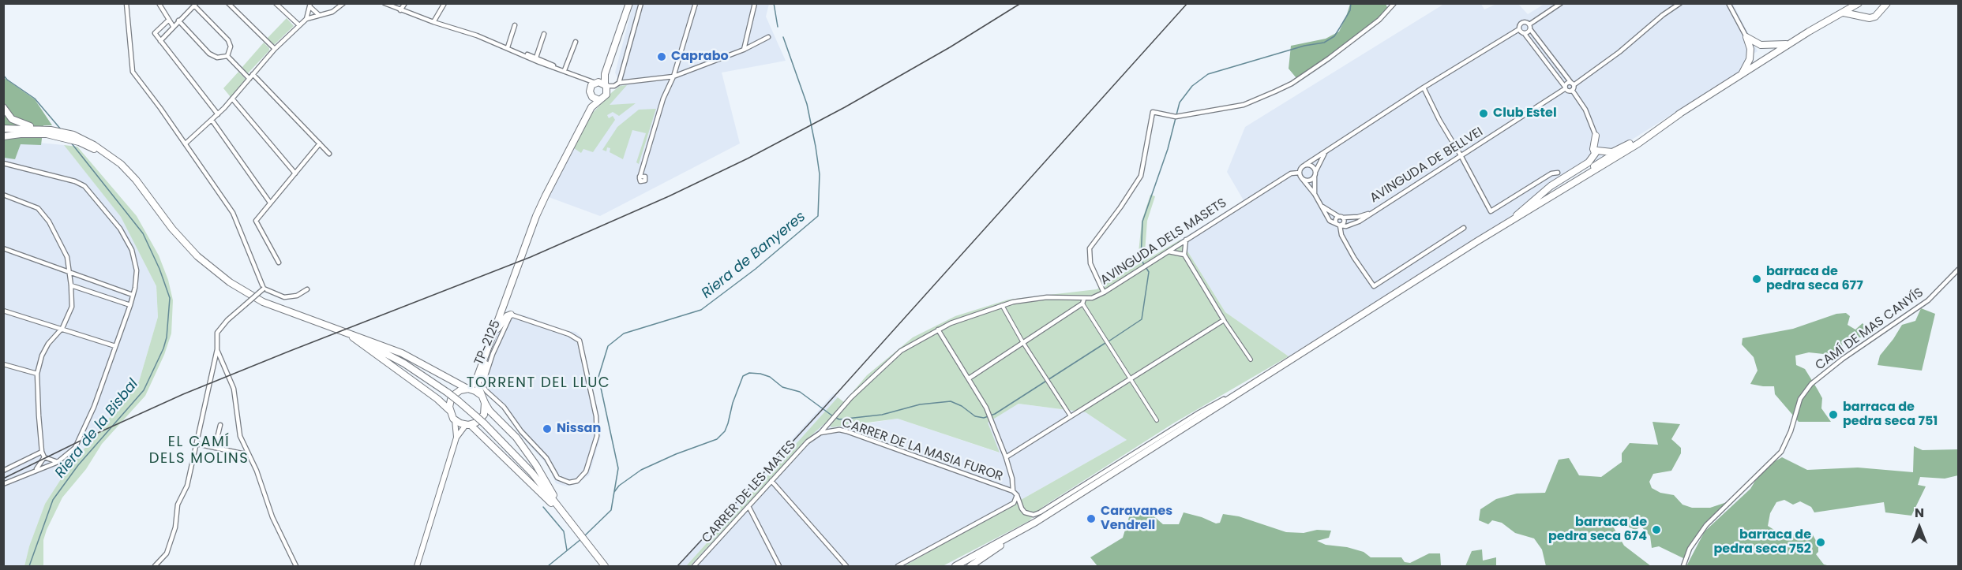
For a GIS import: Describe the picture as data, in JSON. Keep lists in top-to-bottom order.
{
  "streets": {
    "main road": ["TP-2125"],
    "street": [
      "AVINGUDA DE BELLVEI",
      "AVINGUDA DELS MASETS",
      "CAMÍ DE MAS CANYÍS",
      "CARRER DE LA MASIA FUROR",
      "CARRER DE LES MATES"
    ]
  },
  "crossings": [
    ["AVINGUDA DELS MASETS", "CARRER DE LA MASIA FUROR"],
    ["AVINGUDA DELS MASETS", "CARRER DE LES MATES"],
    ["CARRER DE LA MASIA FUROR", "CARRER DE LES MATES"]
  ],
  "districts": ["TORRENT DEL LLUC", "EL CAMÍ DELS MOLINS"],
  "water": ["Riera de Banyeres", "Riera de la Bisbal"],
  "places": [
    "Caprabo",
    "Club Estel",
    "barraca de pedra seca 677",
    "barraca de pedra seca 751",
    "Nissan",
    "Caravanes Vendrell",
    "barraca de pedra seca 674",
    "barraca de pedra seca 752"
  ],
  "north": "top"
}
